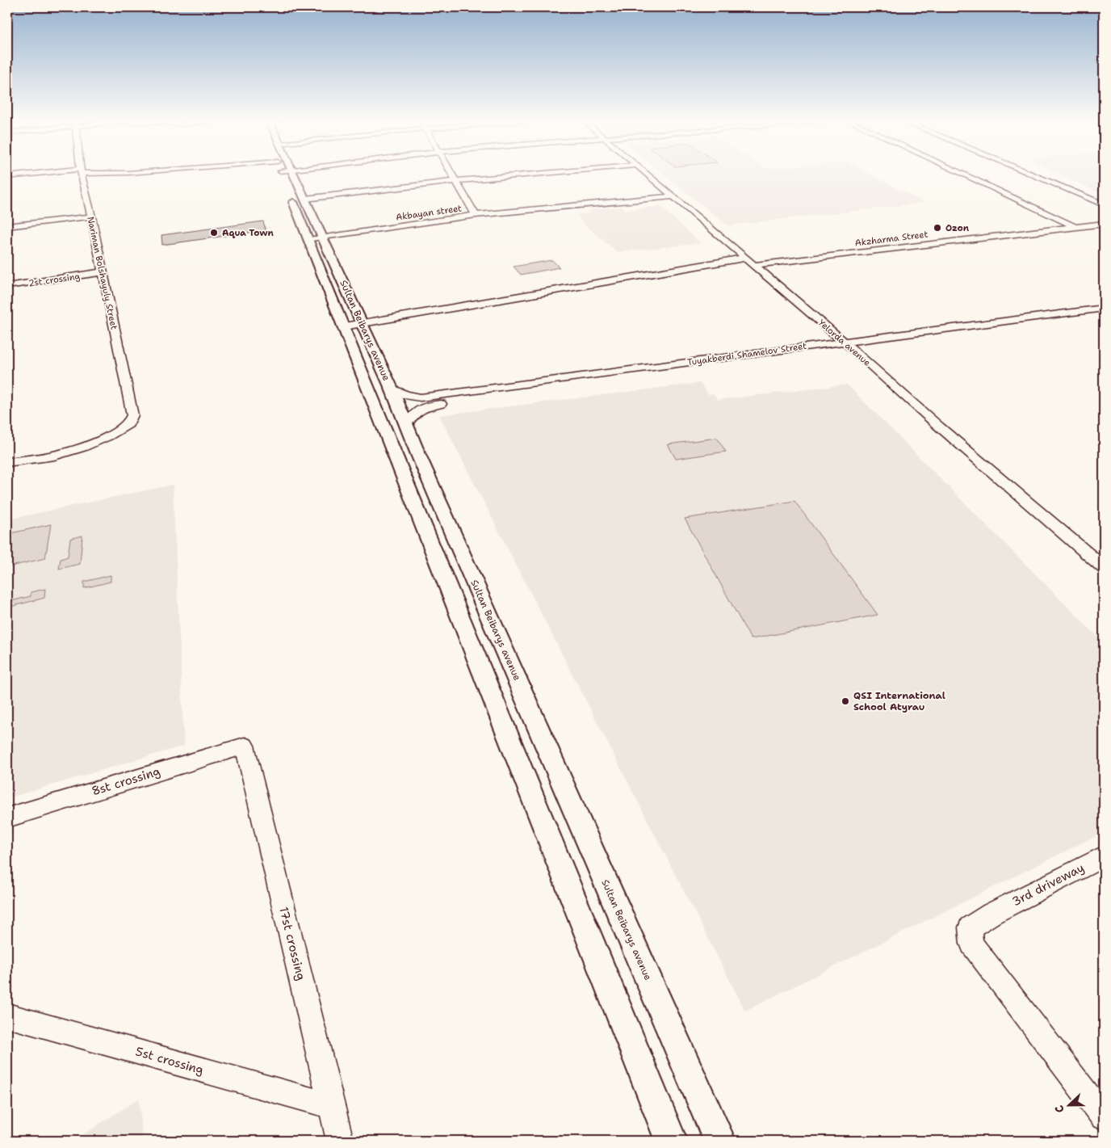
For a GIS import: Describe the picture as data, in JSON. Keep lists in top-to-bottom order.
{
  "streets": {
    "main road": ["Sultan Beibarys avenue"],
    "street": [
      "Akbayan street",
      "Akzharma Street",
      "Nariman Bolshayuly Street",
      "2st crossing",
      "Yelorda avenue",
      "Tuyakberdi Shamelov Street",
      "8st crossing",
      "3rd driveway",
      "17st crossing",
      "5st crossing"
    ]
  },
  "crossings": [
    ["Akbayan street", "Sultan Beibarys avenue"],
    ["Akbayan street", "Yelorda avenue"],
    ["Akzharma Street", "Yelorda avenue"],
    ["Nariman Bolshayuly Street", "2st crossing"],
    ["Sultan Beibarys avenue", "Tuyakberdi Shamelov Street"],
    ["Yelorda avenue", "Tuyakberdi Shamelov Street"],
    ["8st crossing", "17st crossing"],
    ["17st crossing", "5st crossing"]
  ],
  "places": ["Ozon", "Aqua Town", "QSI International School Atyrau"],
  "north": "left"
}
